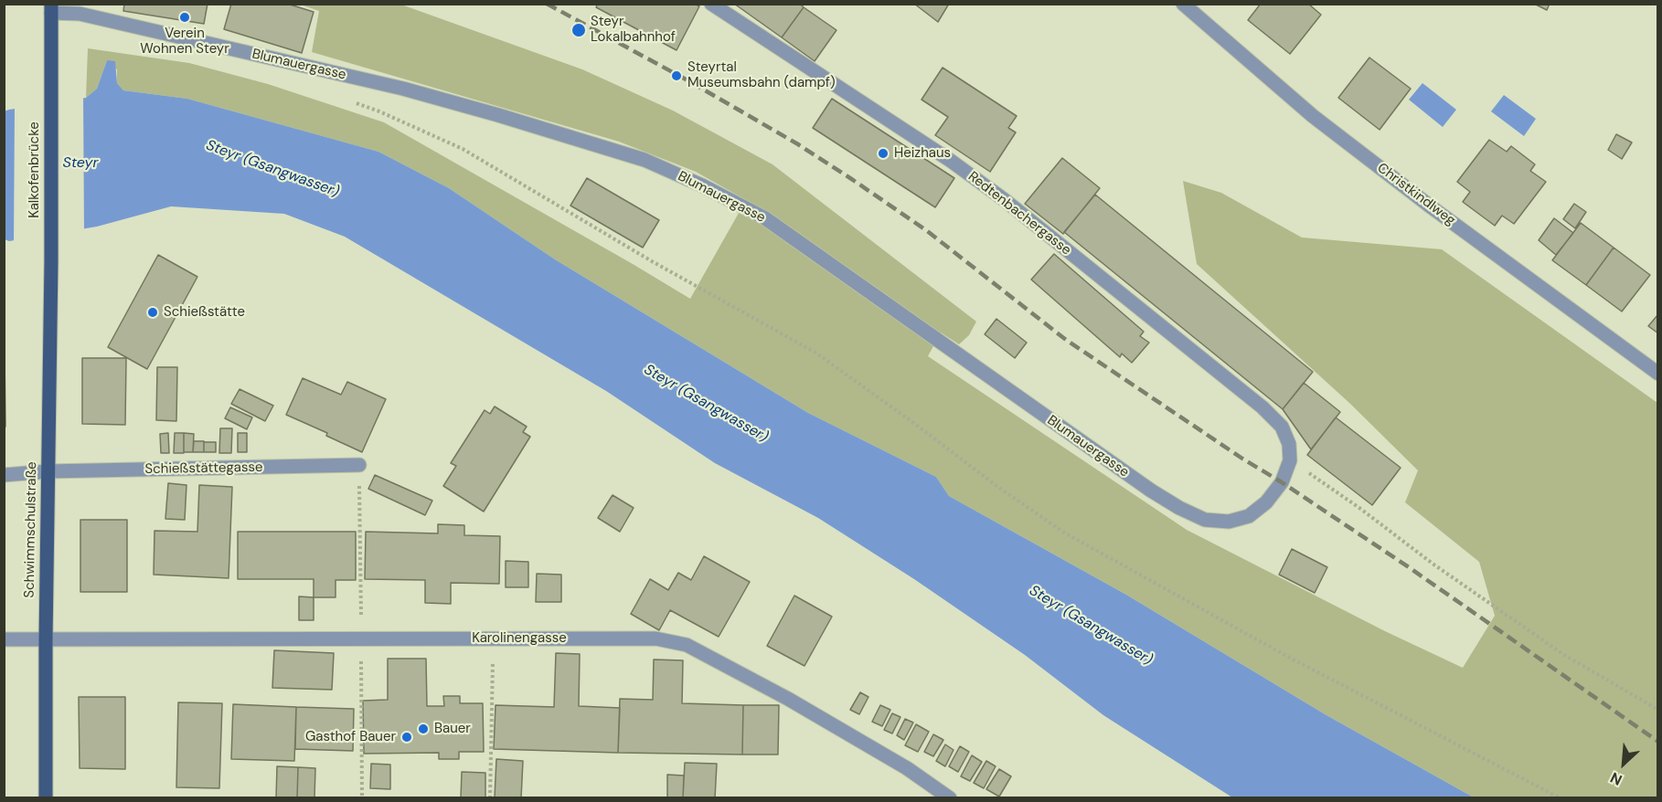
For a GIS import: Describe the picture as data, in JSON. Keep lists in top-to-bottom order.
{
  "streets": {
    "main road": ["Kalkofenbrücke", "Schwimmschulstraße"],
    "street": [
      "Blumauergasse",
      "Christkindlweg",
      "Redtenbachergasse",
      "Schießstättegasse",
      "Karolinengasse"
    ]
  },
  "crossings": [
    ["Blumauergasse", "Kalkofenbrücke"],
    ["Blumauergasse", "Redtenbachergasse"],
    ["Kalkofenbrücke", "Schwimmschulstraße"],
    ["Schießstättegasse", "Schwimmschulstraße"],
    ["Schwimmschulstraße", "Karolinengasse"]
  ],
  "water": ["Steyr", "Steyr (Gsangwasser)"],
  "places": [
    "Verein Wohnen Steyr",
    "Steyr Lokalbahnhof",
    "Steyrtal Museumsbahn (dampf)",
    "Heizhaus",
    "Schießstätte",
    "Bauer",
    "Gasthof Bauer"
  ],
  "north": "bottom left"
}
